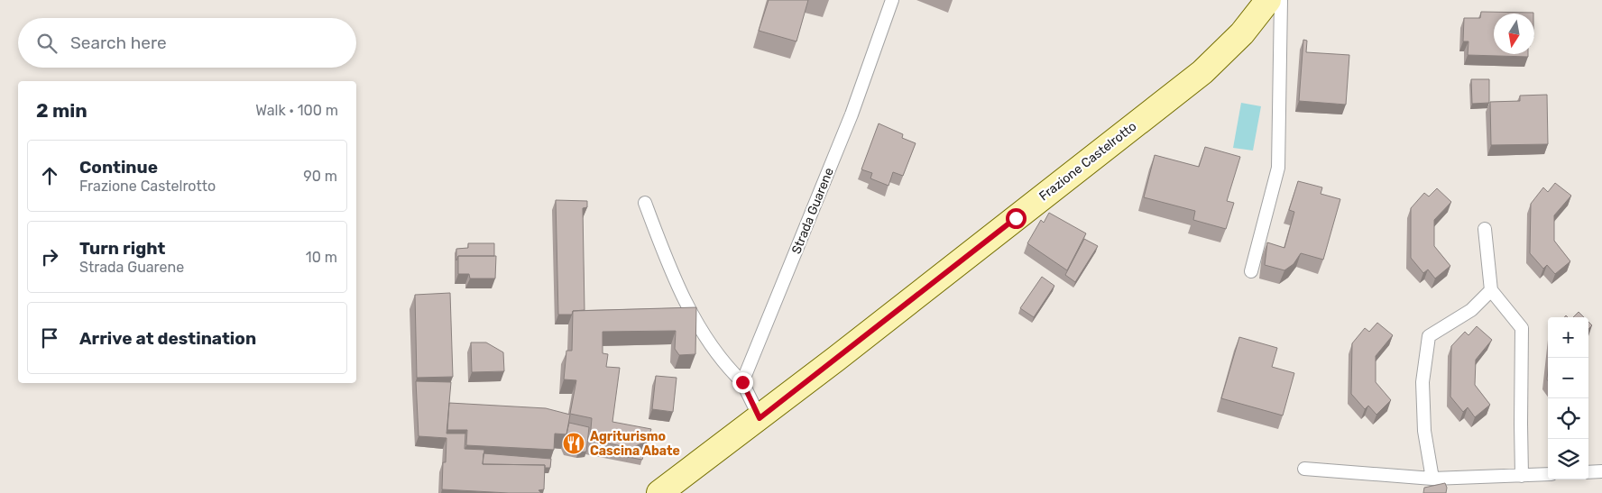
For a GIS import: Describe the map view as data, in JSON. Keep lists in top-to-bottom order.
{
  "streets": {
    "main road": ["Frazione Castelrotto"],
    "lane": ["Strada Guarene"]
  },
  "places": {
    "restaurant": ["Agriturismo Cascina Abate"]
  },
  "north": "bottom",
  "page": {
    "search": "Search here",
    "heading": ["2 min", "Walk · 100 m"],
    "list": [
      ["Continue", "Frazione Castelrotto", "90 m"],
      ["Turn right", "Strada Guarene", "10 m"],
      "Arrive at destination"
    ],
    "map_buttons": ["+", "−"]
  }
}
